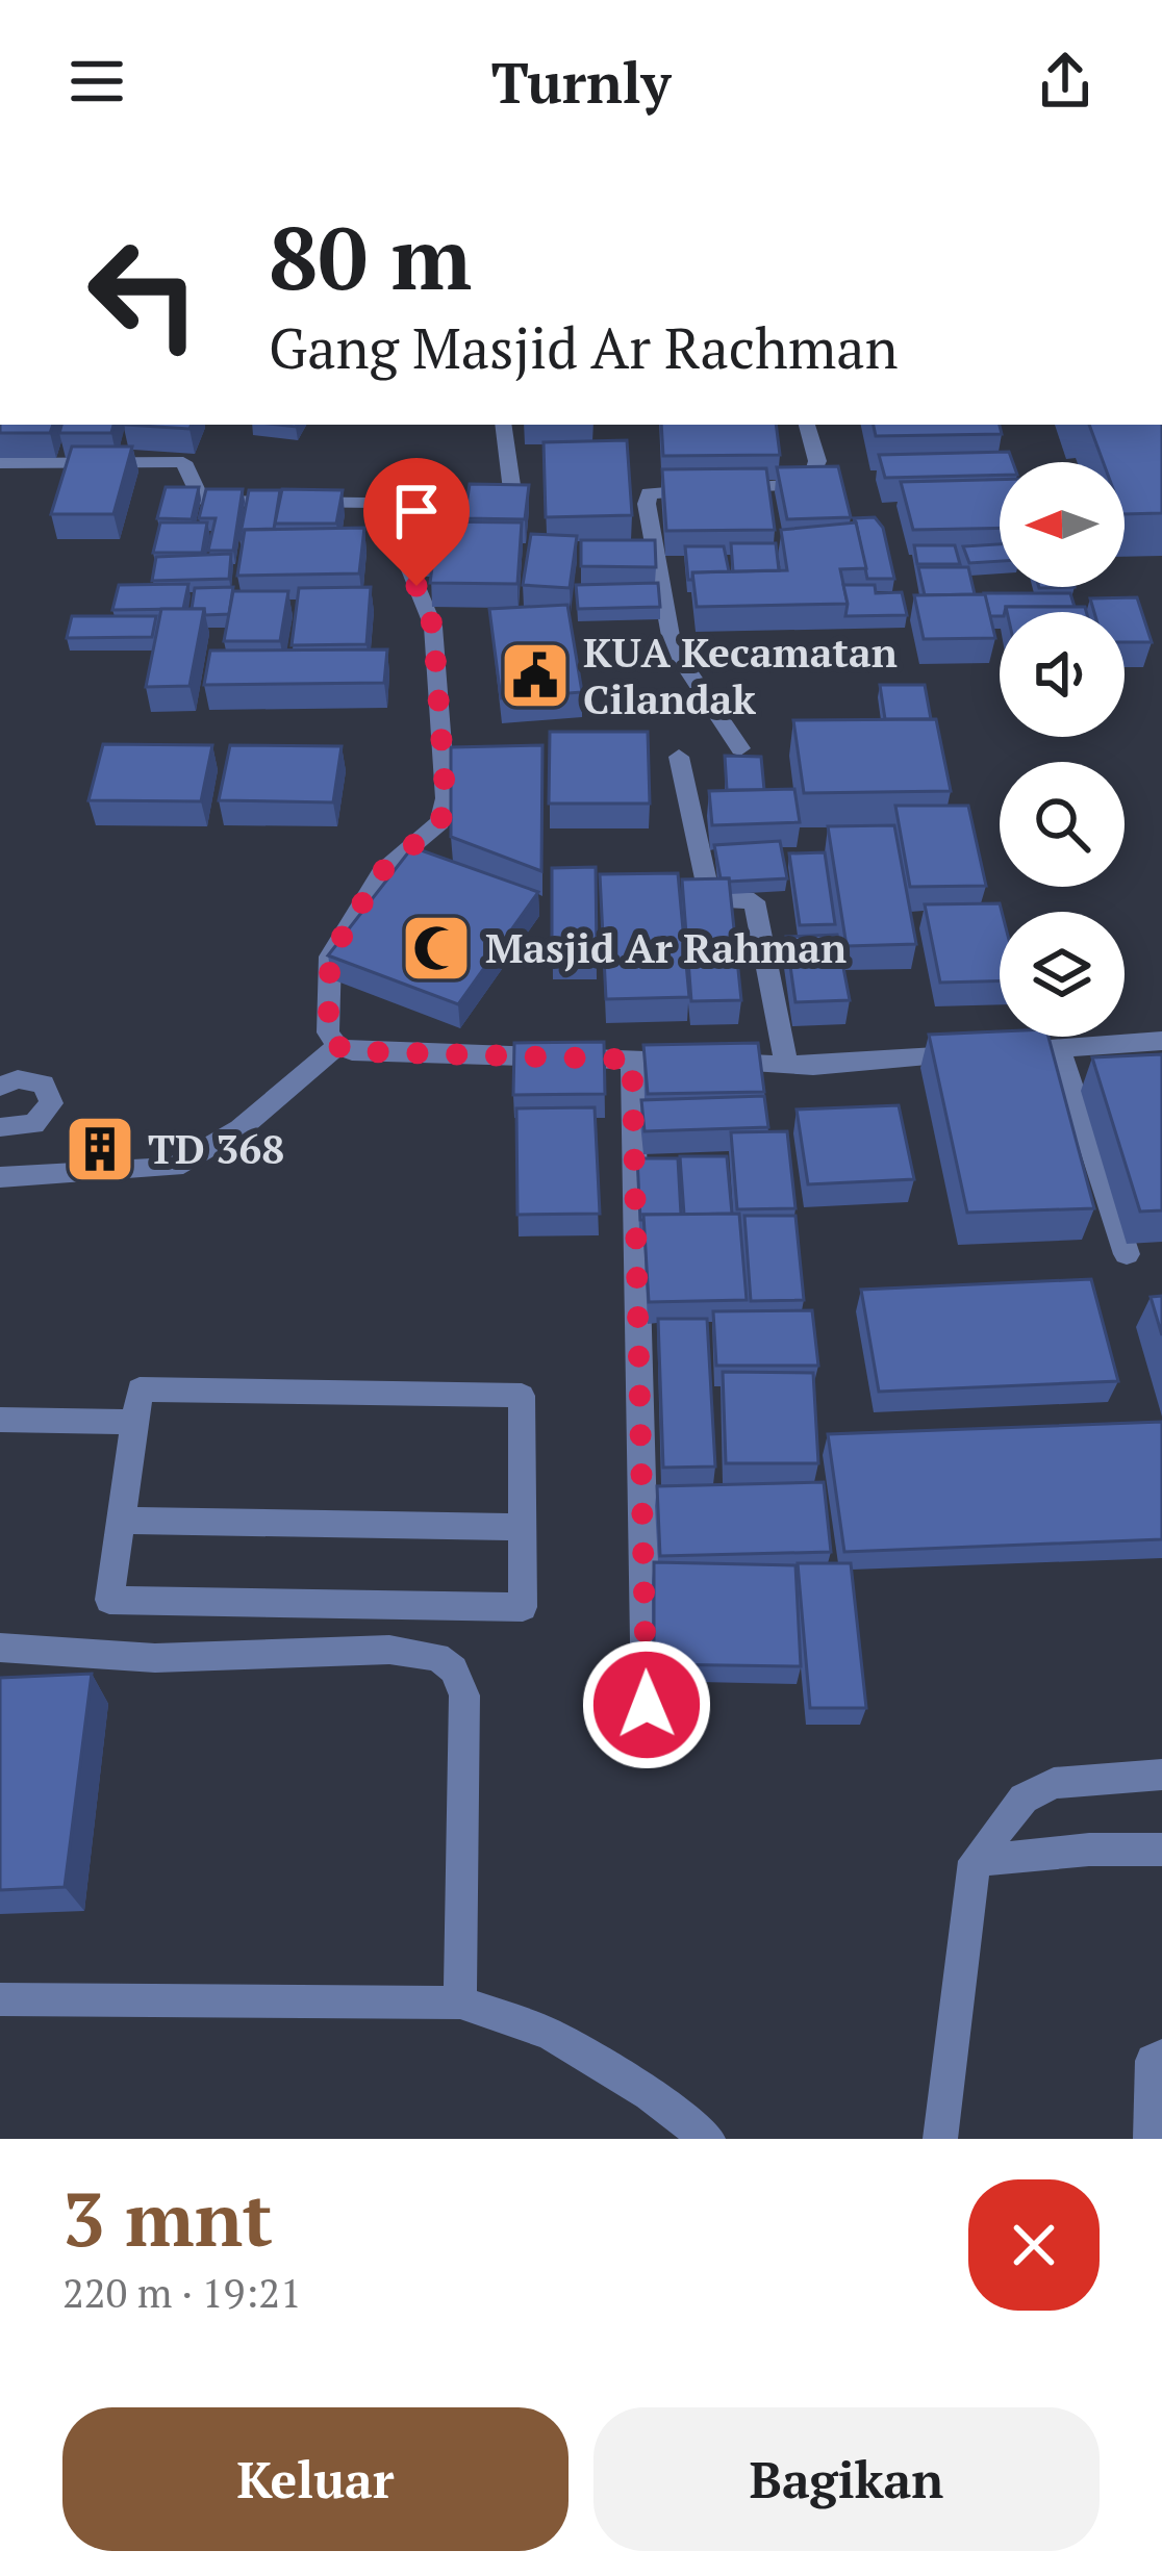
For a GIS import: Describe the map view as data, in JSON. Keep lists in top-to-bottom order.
{
  "places": {
    "public building": ["KUA Kecamatan Cilandak"],
    "mosque": ["Masjid Ar Rahman"],
    "building": ["TD 368"]
  },
  "north": "left",
  "page": {
    "header": "Turnly",
    "turn": ["80 m", "Gang Masjid Ar Rachman"],
    "heading": ["3 mnt", "220 m · 19:21"],
    "buttons": ["Keluar", "Bagikan"]
  }
}
